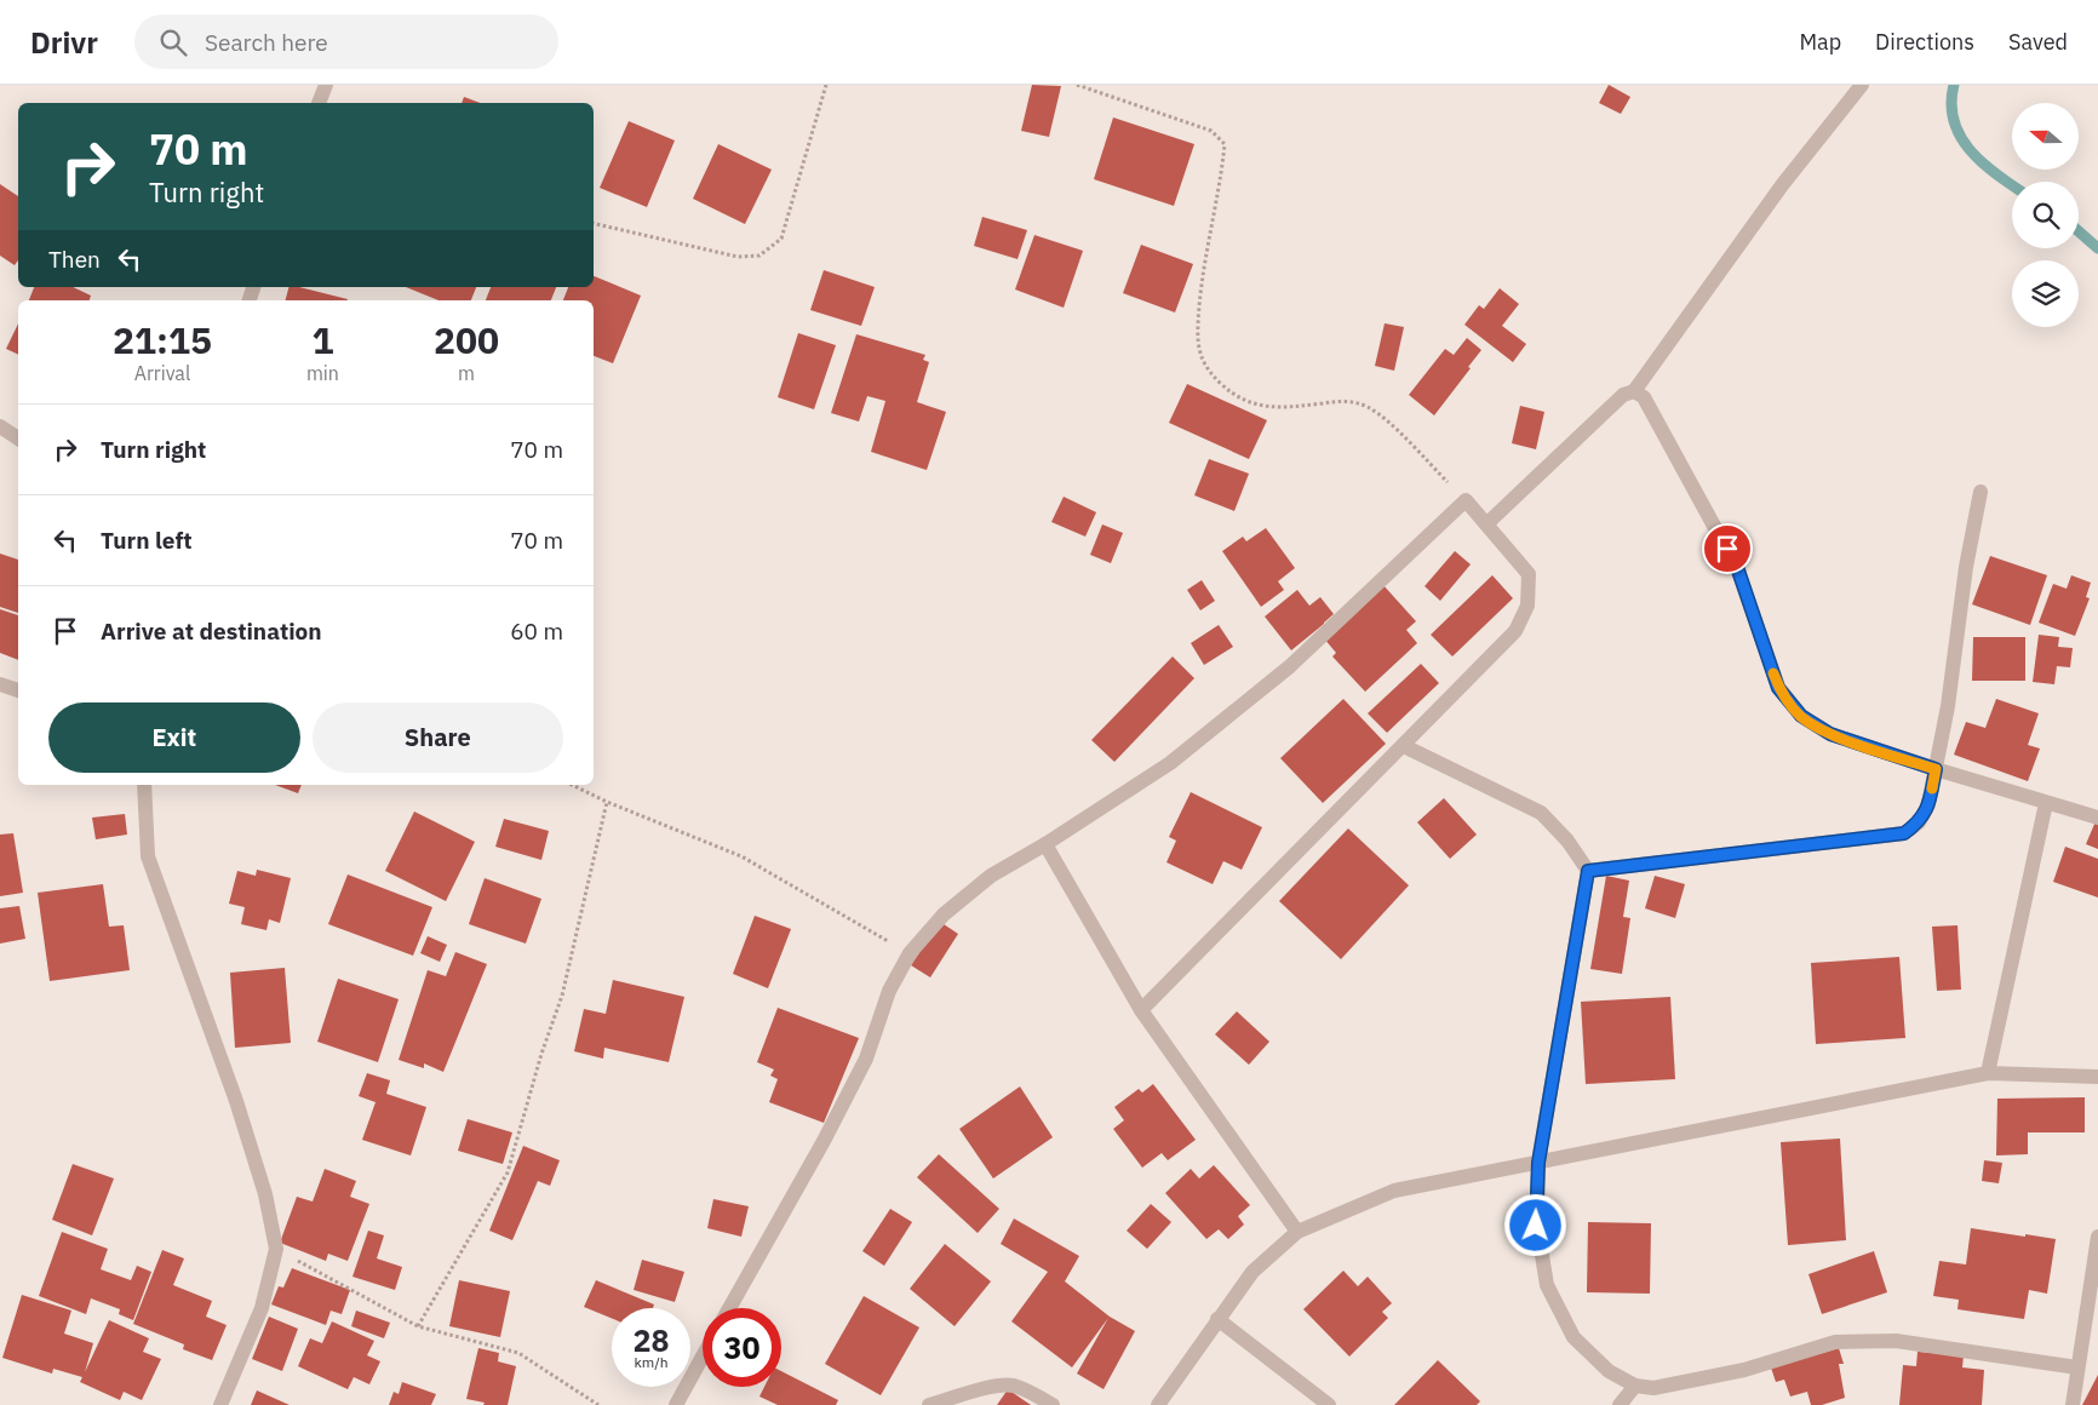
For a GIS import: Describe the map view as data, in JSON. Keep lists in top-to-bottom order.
{
  "north": "left",
  "page": {
    "header": "Drivr",
    "search": "Search here",
    "nav": ["Map", "Directions", "Saved"],
    "turn": ["70 m", "Turn right"],
    "then": "Then",
    "eta": [
      "21:15",
      "Arrival",
      "1",
      "min",
      "200",
      "m"
    ],
    "list": [
      {
        "name": "Turn right",
        "value": "70 m"
      },
      {
        "name": "Turn left",
        "value": "70 m"
      },
      {
        "name": "Arrive at destination",
        "value": "60 m"
      }
    ],
    "buttons": ["Exit", "Share"],
    "speed": "28 km/h",
    "limit": "30"
  }
}
